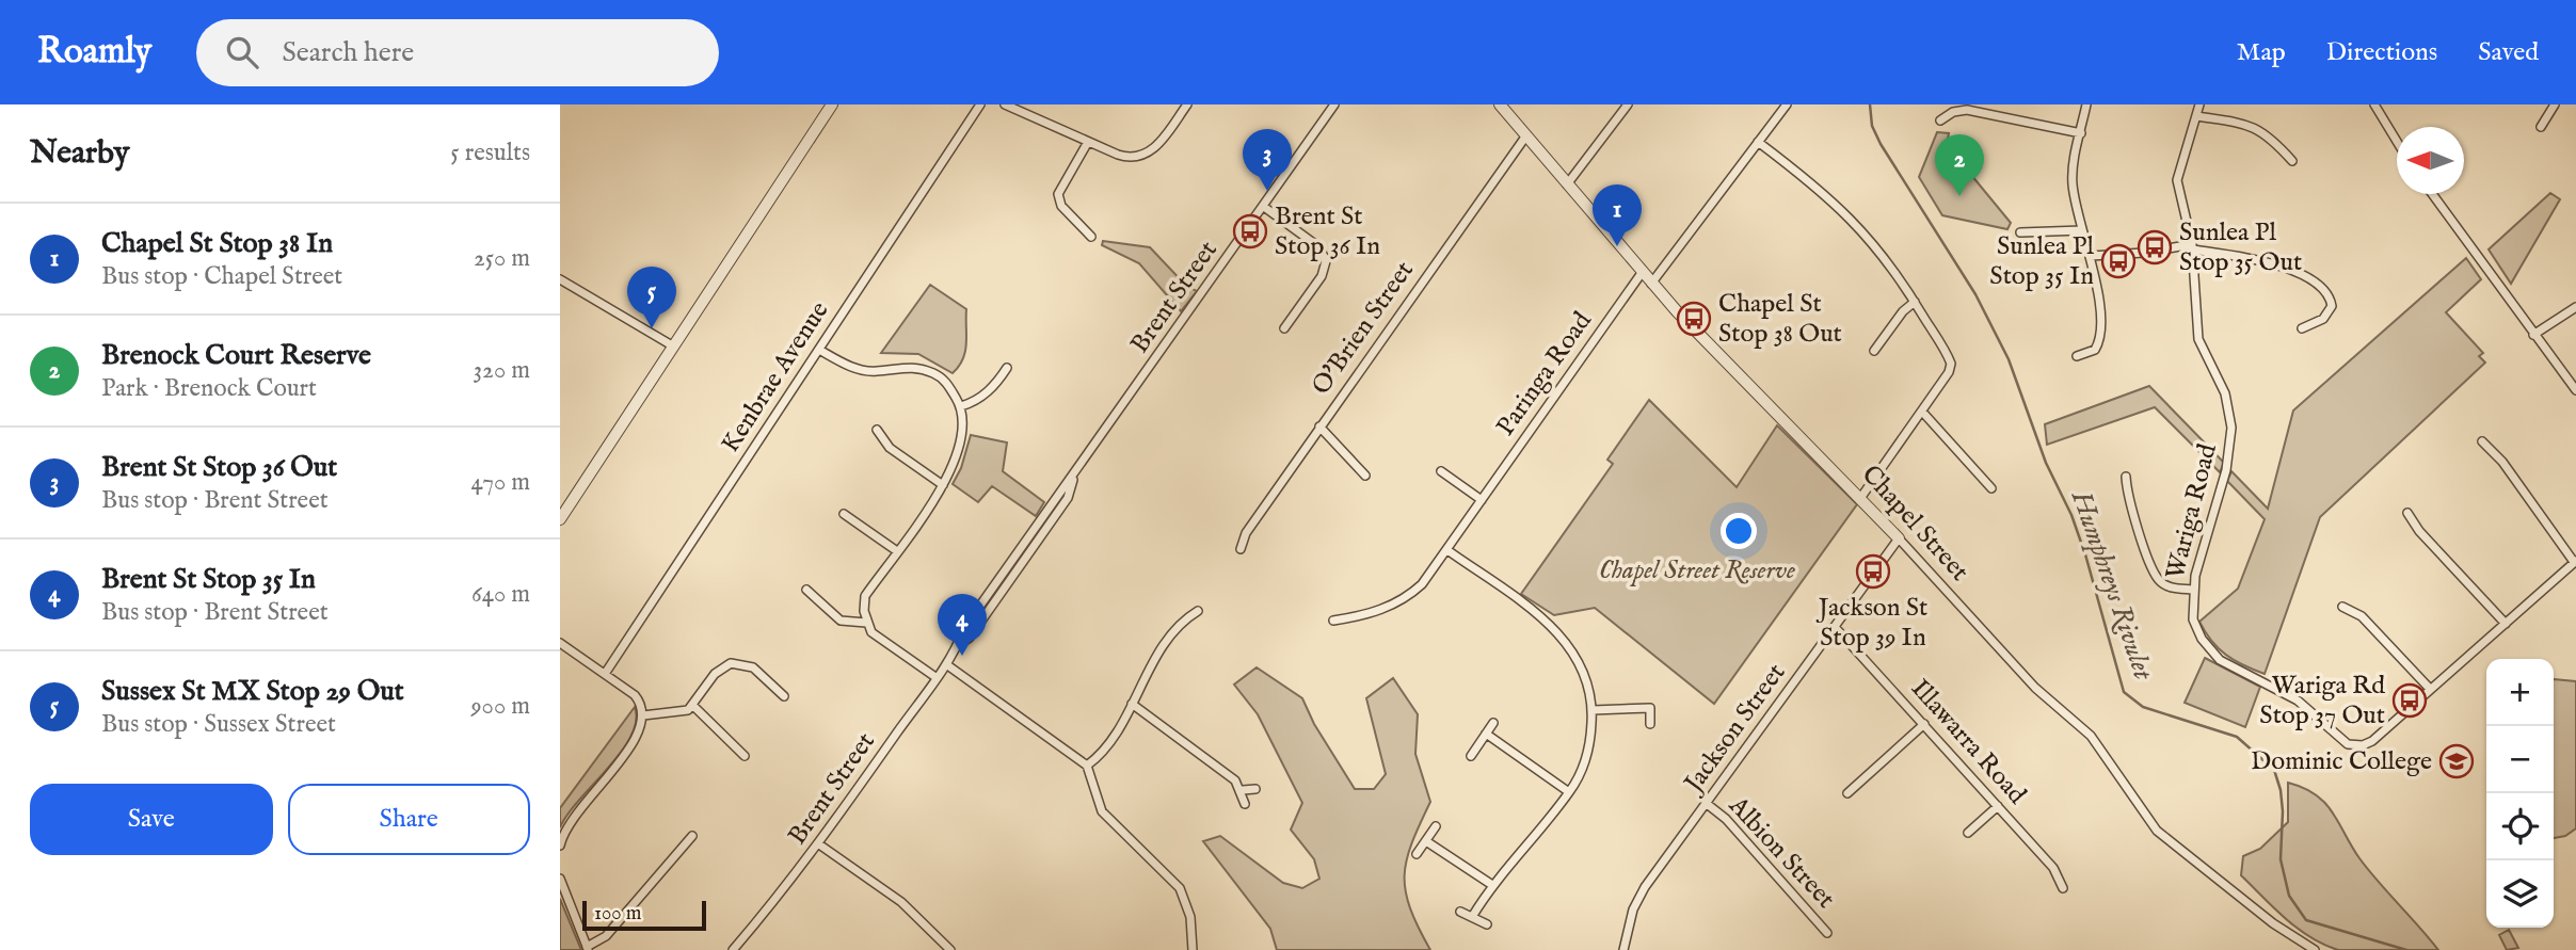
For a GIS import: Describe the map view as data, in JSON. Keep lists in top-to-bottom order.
{
  "streets": {
    "street": [
      "Brent Street",
      "O'Brien Street",
      "Paringa Road",
      "Kenbrae Avenue",
      "Wariga Road",
      "Chapel Street",
      "Jackson Street",
      "Illawarra Road",
      "Albion Street"
    ]
  },
  "crossings": [
    ["O'Brien Street", "Chapel Street"],
    ["Paringa Road", "Chapel Street"],
    ["Chapel Street", "Jackson Street"],
    ["Jackson Street", "Illawarra Road"],
    ["Jackson Street", "Albion Street"]
  ],
  "water": ["Humphreys Rivulet"],
  "parks": ["Chapel Street Reserve"],
  "places": {
    "bus stop": [
      "Brent St Stop 36 In",
      "Sunlea Pl Stop 35 Out",
      "Sunlea Pl Stop 35 In",
      "Chapel St Stop 38 Out",
      "Jackson St Stop 39 In",
      "Wariga Rd Stop 37 Out"
    ],
    "school or university": ["Dominic College"]
  },
  "scale_bar": "100 m",
  "north": "left",
  "page": {
    "header": "Roamly",
    "search": "Search here",
    "nav": ["Map", "Directions", "Saved"],
    "heading": ["Nearby", "5 results"],
    "pins": [
      "3",
      "2",
      "1",
      "5",
      "4"
    ],
    "list": [
      {
        "mark": "1",
        "name": "Chapel St Stop 38 In",
        "note": "Bus stop · Chapel Street",
        "value": "250 m"
      },
      {
        "mark": "2",
        "name": "Brenock Court Reserve",
        "note": "Park · Brenock Court",
        "value": "320 m"
      },
      {
        "mark": "3",
        "name": "Brent St Stop 36 Out",
        "note": "Bus stop · Brent Street",
        "value": "470 m"
      },
      {
        "mark": "4",
        "name": "Brent St Stop 35 In",
        "note": "Bus stop · Brent Street",
        "value": "640 m"
      },
      {
        "mark": "5",
        "name": "Sussex St MX Stop 29 Out",
        "note": "Bus stop · Sussex Street",
        "value": "900 m"
      }
    ],
    "map_buttons": ["+", "−"],
    "buttons": ["Save", "Share"],
    "scale": "100 m"
  }
}
